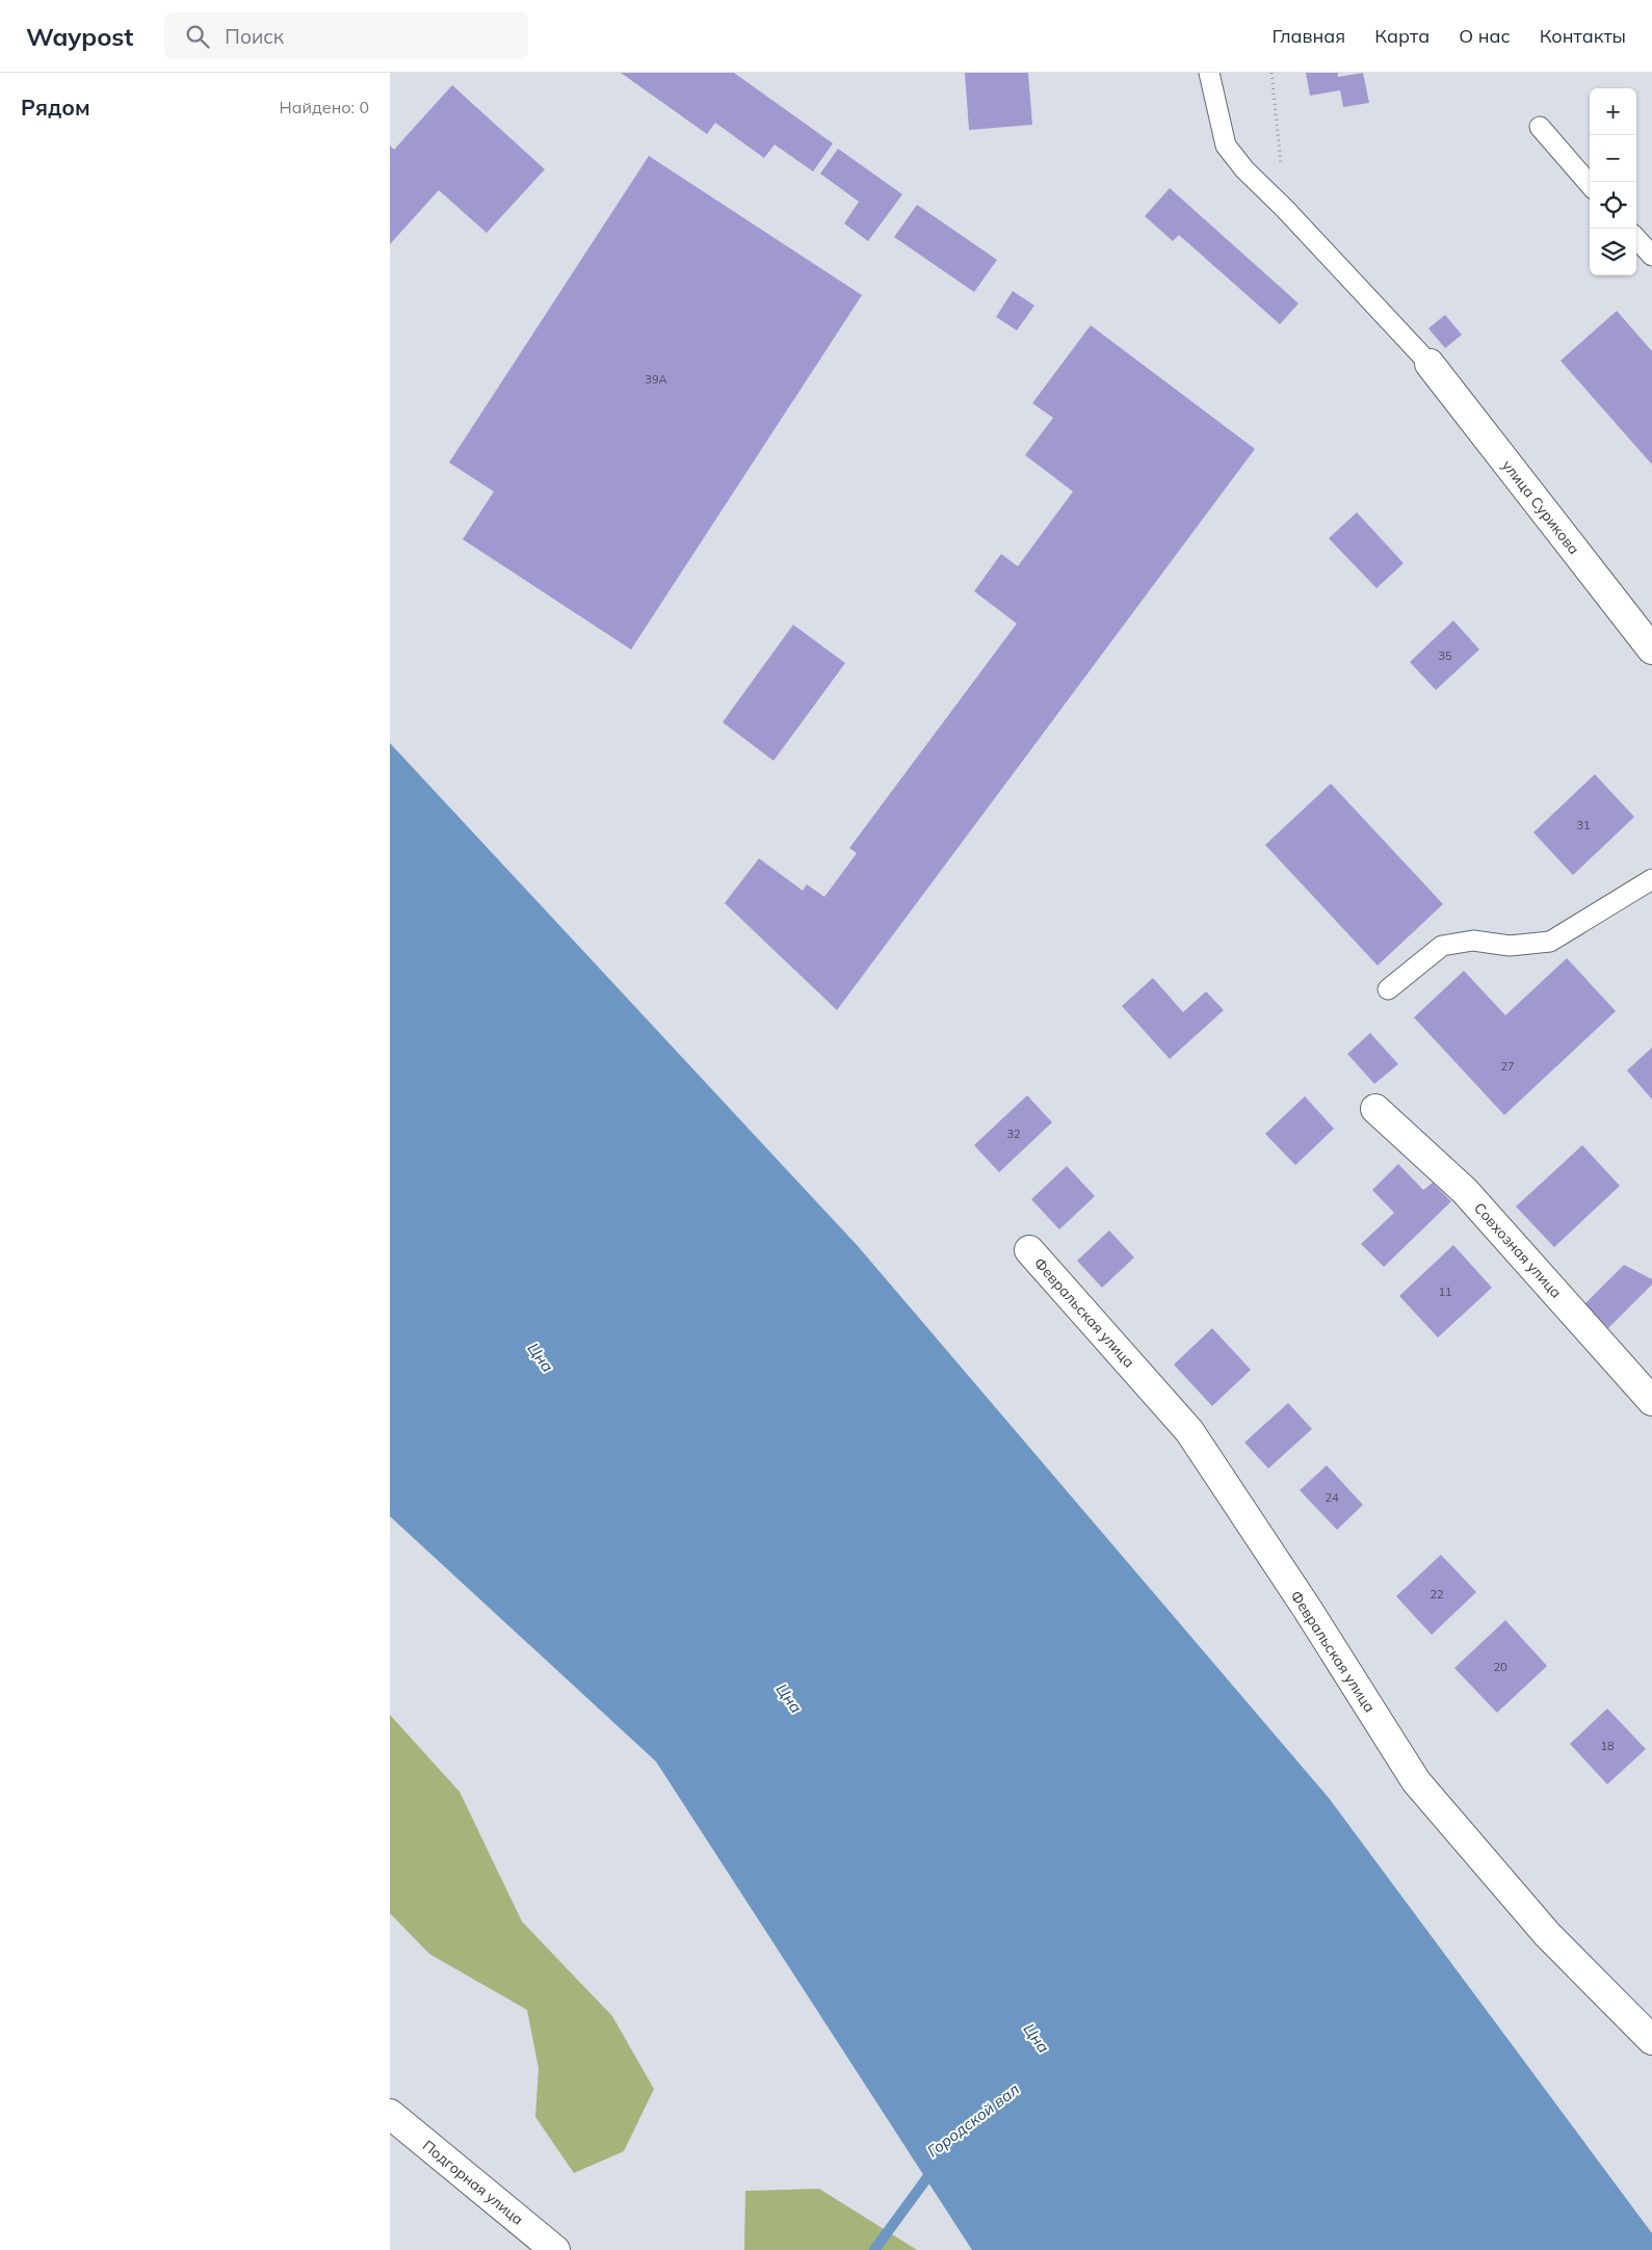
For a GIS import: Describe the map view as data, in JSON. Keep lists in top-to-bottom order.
{
  "streets": {
    "street": [
      "улица Сурикова",
      "Совхозная улица",
      "Февральская улица",
      "Подгорная улица"
    ]
  },
  "water": ["Цна", "Городской вал"],
  "house_numbers": [
    "39А",
    "35",
    "31",
    "27",
    "32",
    "11",
    "24",
    "22",
    "20",
    "18"
  ],
  "page": {
    "header": "Waypost",
    "search": "Поиск",
    "nav": [
      "Главная",
      "Карта",
      "О нас",
      "Контакты"
    ],
    "heading": ["Рядом", "Найдено: 0"],
    "map_buttons": ["+", "−"]
  }
}
